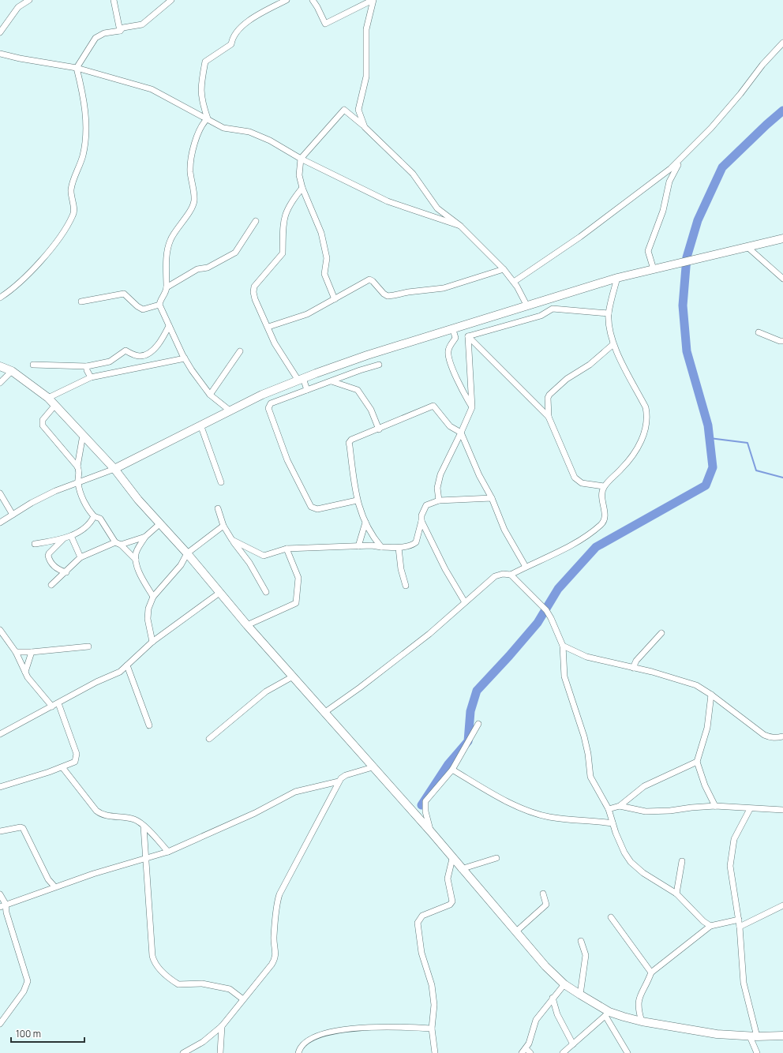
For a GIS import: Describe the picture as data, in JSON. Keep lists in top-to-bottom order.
{
  "scale_bar": "100 m"
}
